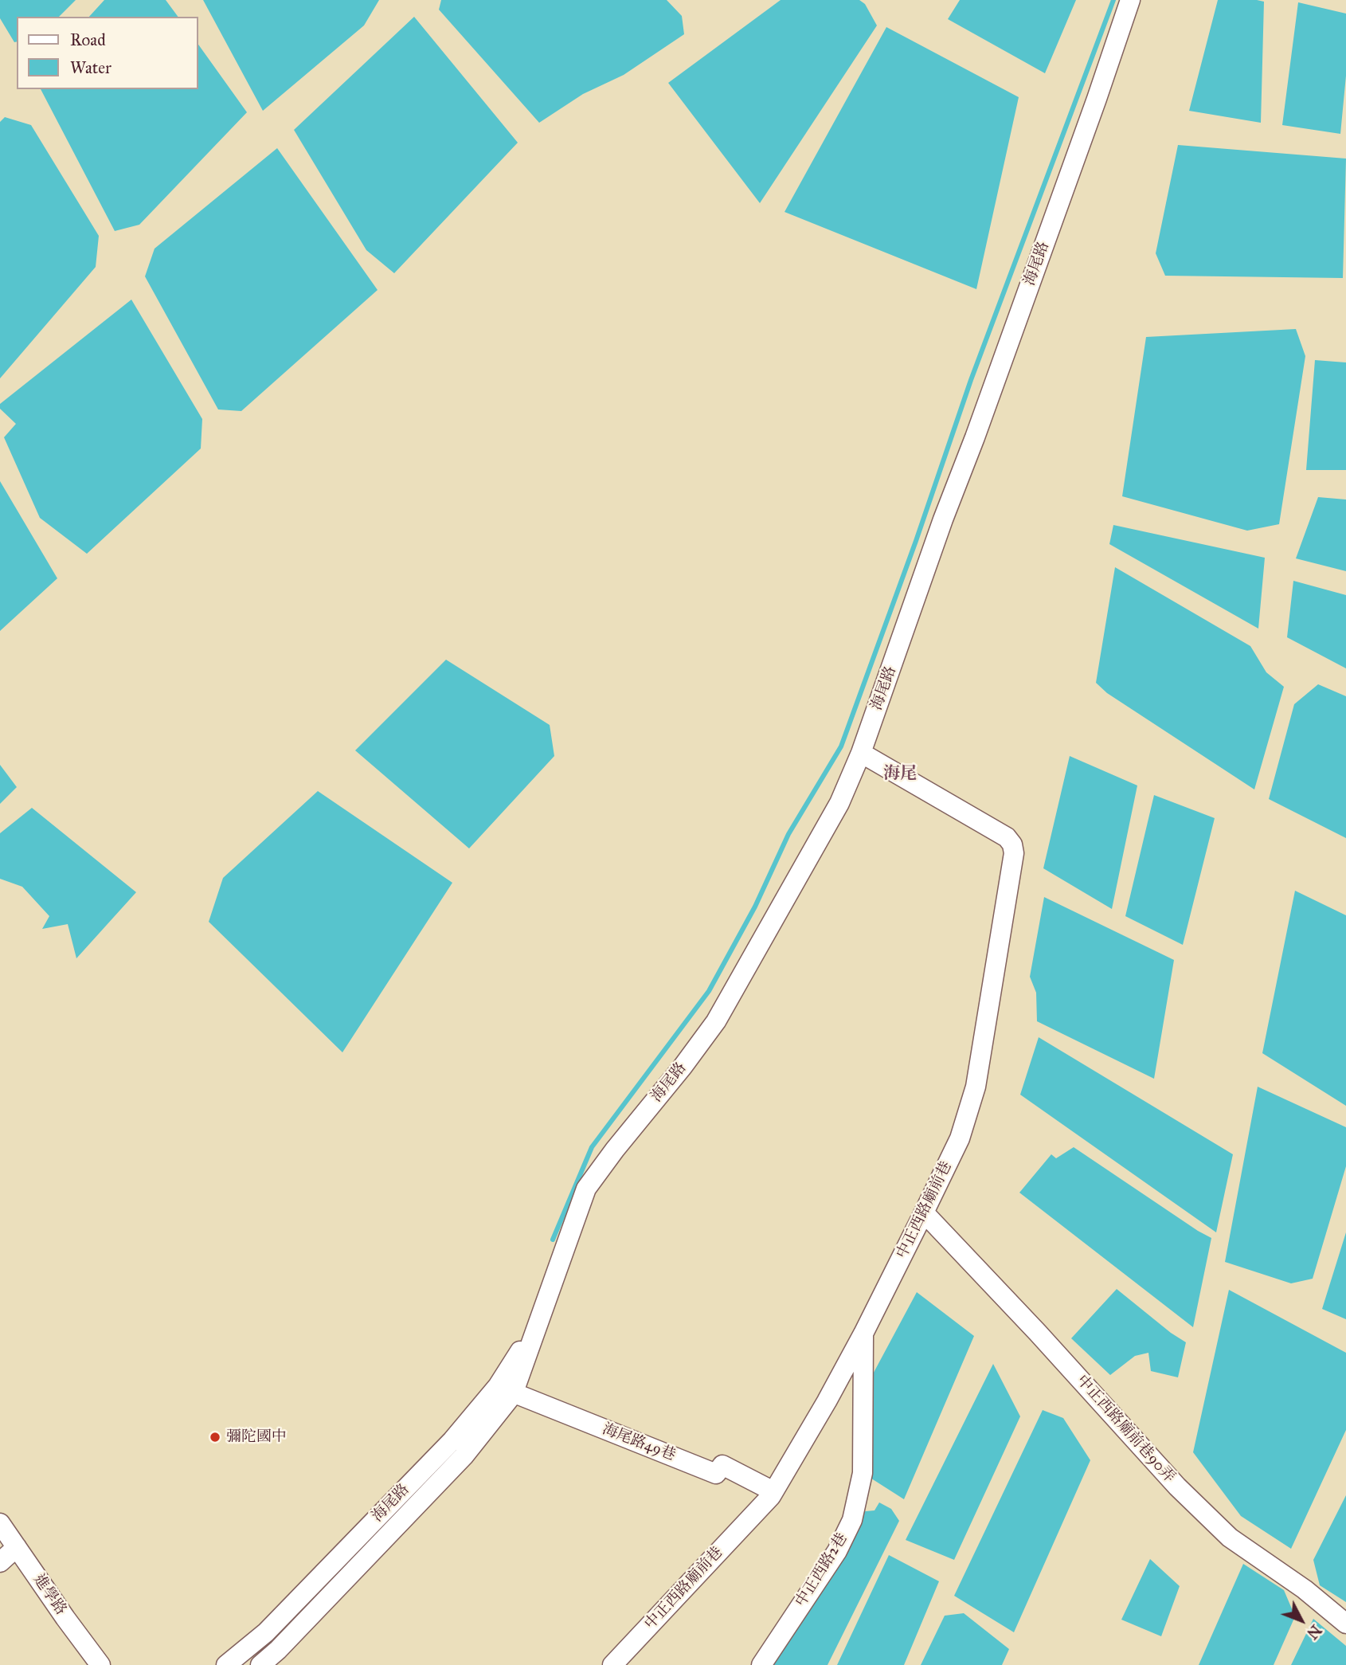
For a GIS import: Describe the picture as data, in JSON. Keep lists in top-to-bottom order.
{
  "streets": {
    "street": [
      "海尾路",
      "中正西路廟前巷",
      "中正西路廟前巷90弄",
      "海尾路49巷",
      "中正西路2巷",
      "進學路"
    ]
  },
  "crossings": [
    ["海尾路", "中正西路廟前巷"],
    ["海尾路", "海尾路49巷"],
    ["中正西路廟前巷", "中正西路廟前巷90弄"],
    ["中正西路廟前巷", "海尾路49巷"],
    ["中正西路廟前巷", "中正西路2巷"]
  ],
  "districts": ["海尾"],
  "places": ["彌陀國中"],
  "legend": ["Road", "Water"],
  "north": "bottom right"
}
